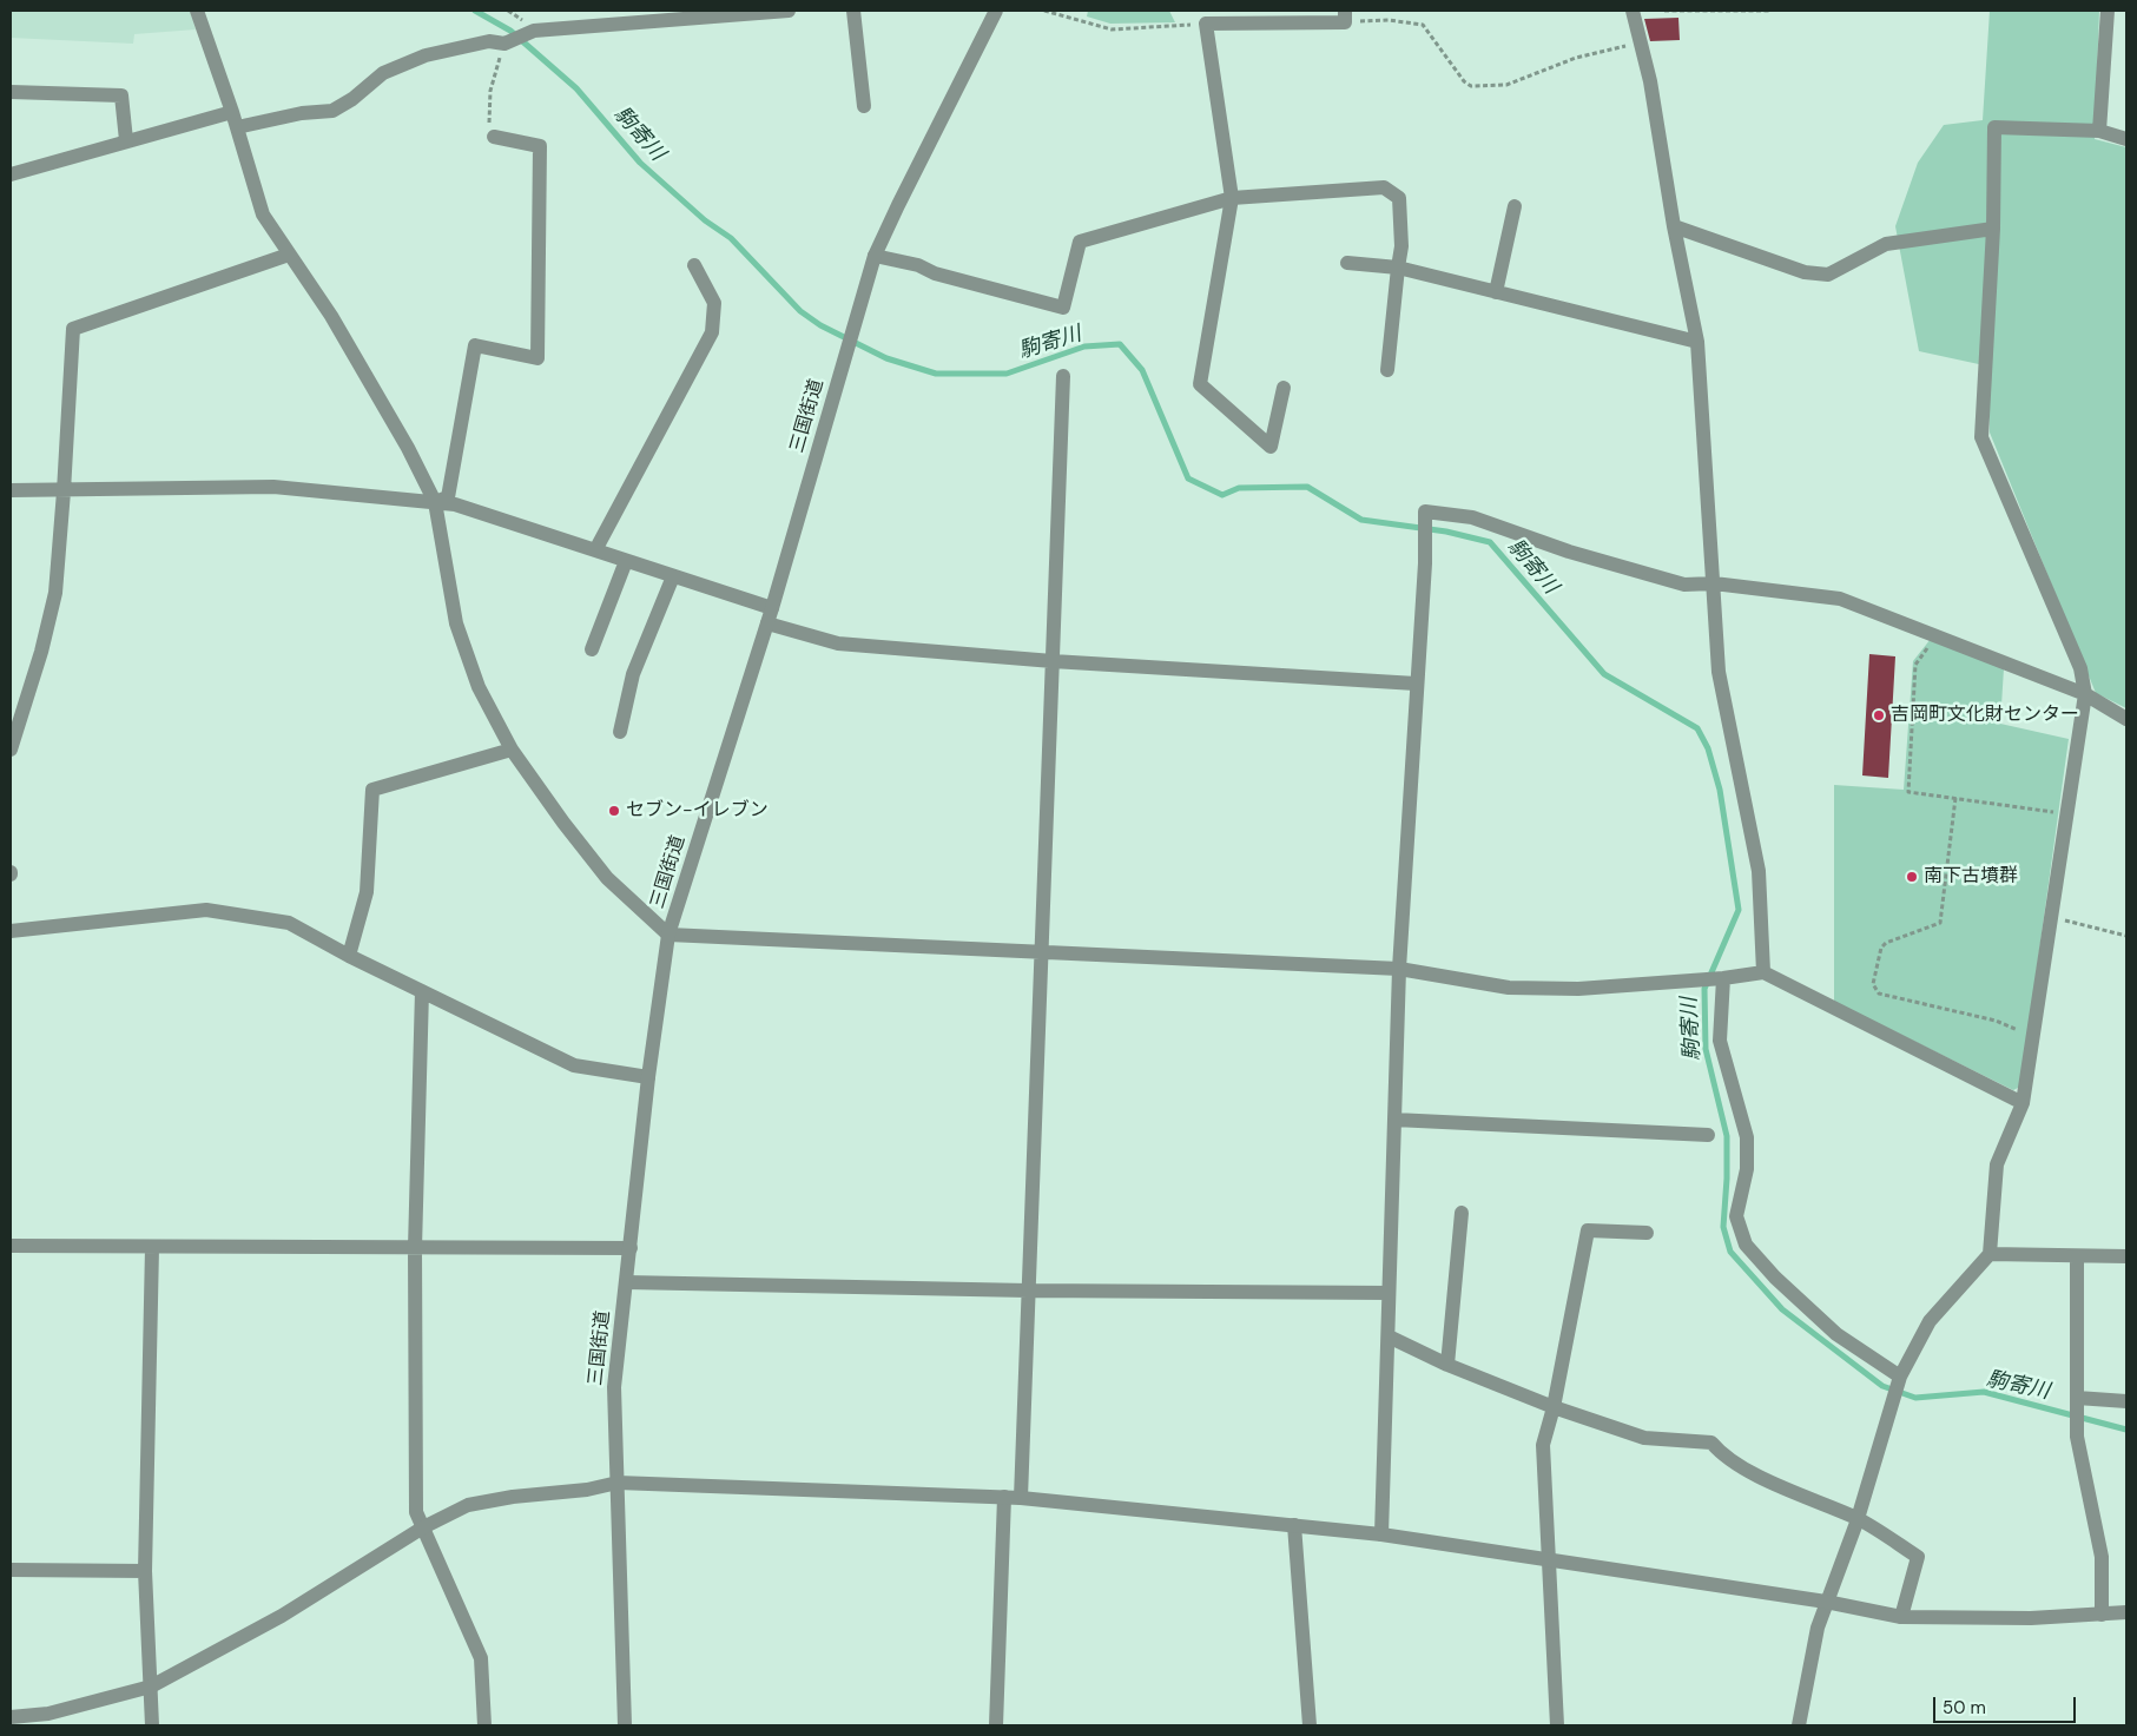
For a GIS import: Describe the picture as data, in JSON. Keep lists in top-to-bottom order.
{
  "streets": {
    "street": ["三国街道"]
  },
  "water": ["駒寄川"],
  "places": ["吉岡町文化財センター", "セブン-イレブン", "南下古墳群"],
  "scale_bar": "50 m"
}
